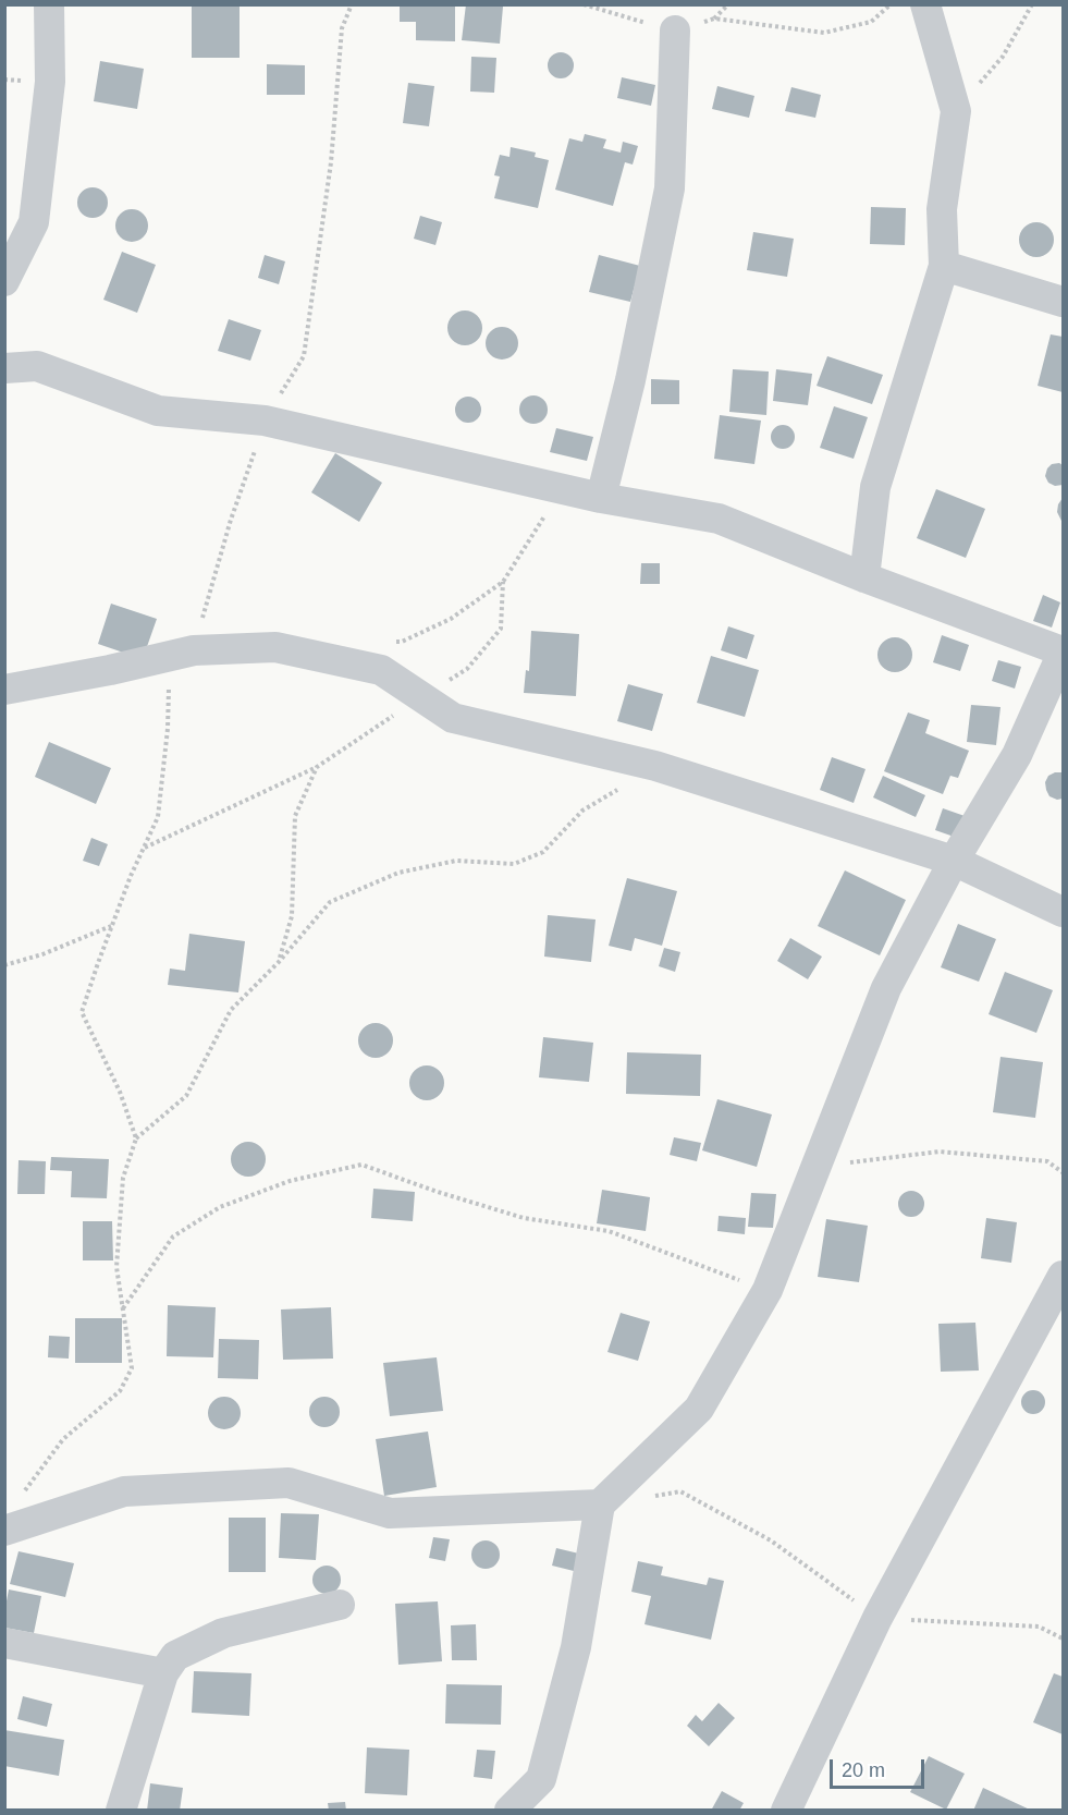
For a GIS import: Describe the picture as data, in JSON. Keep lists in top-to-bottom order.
{
  "scale_bar": "20 m"
}
